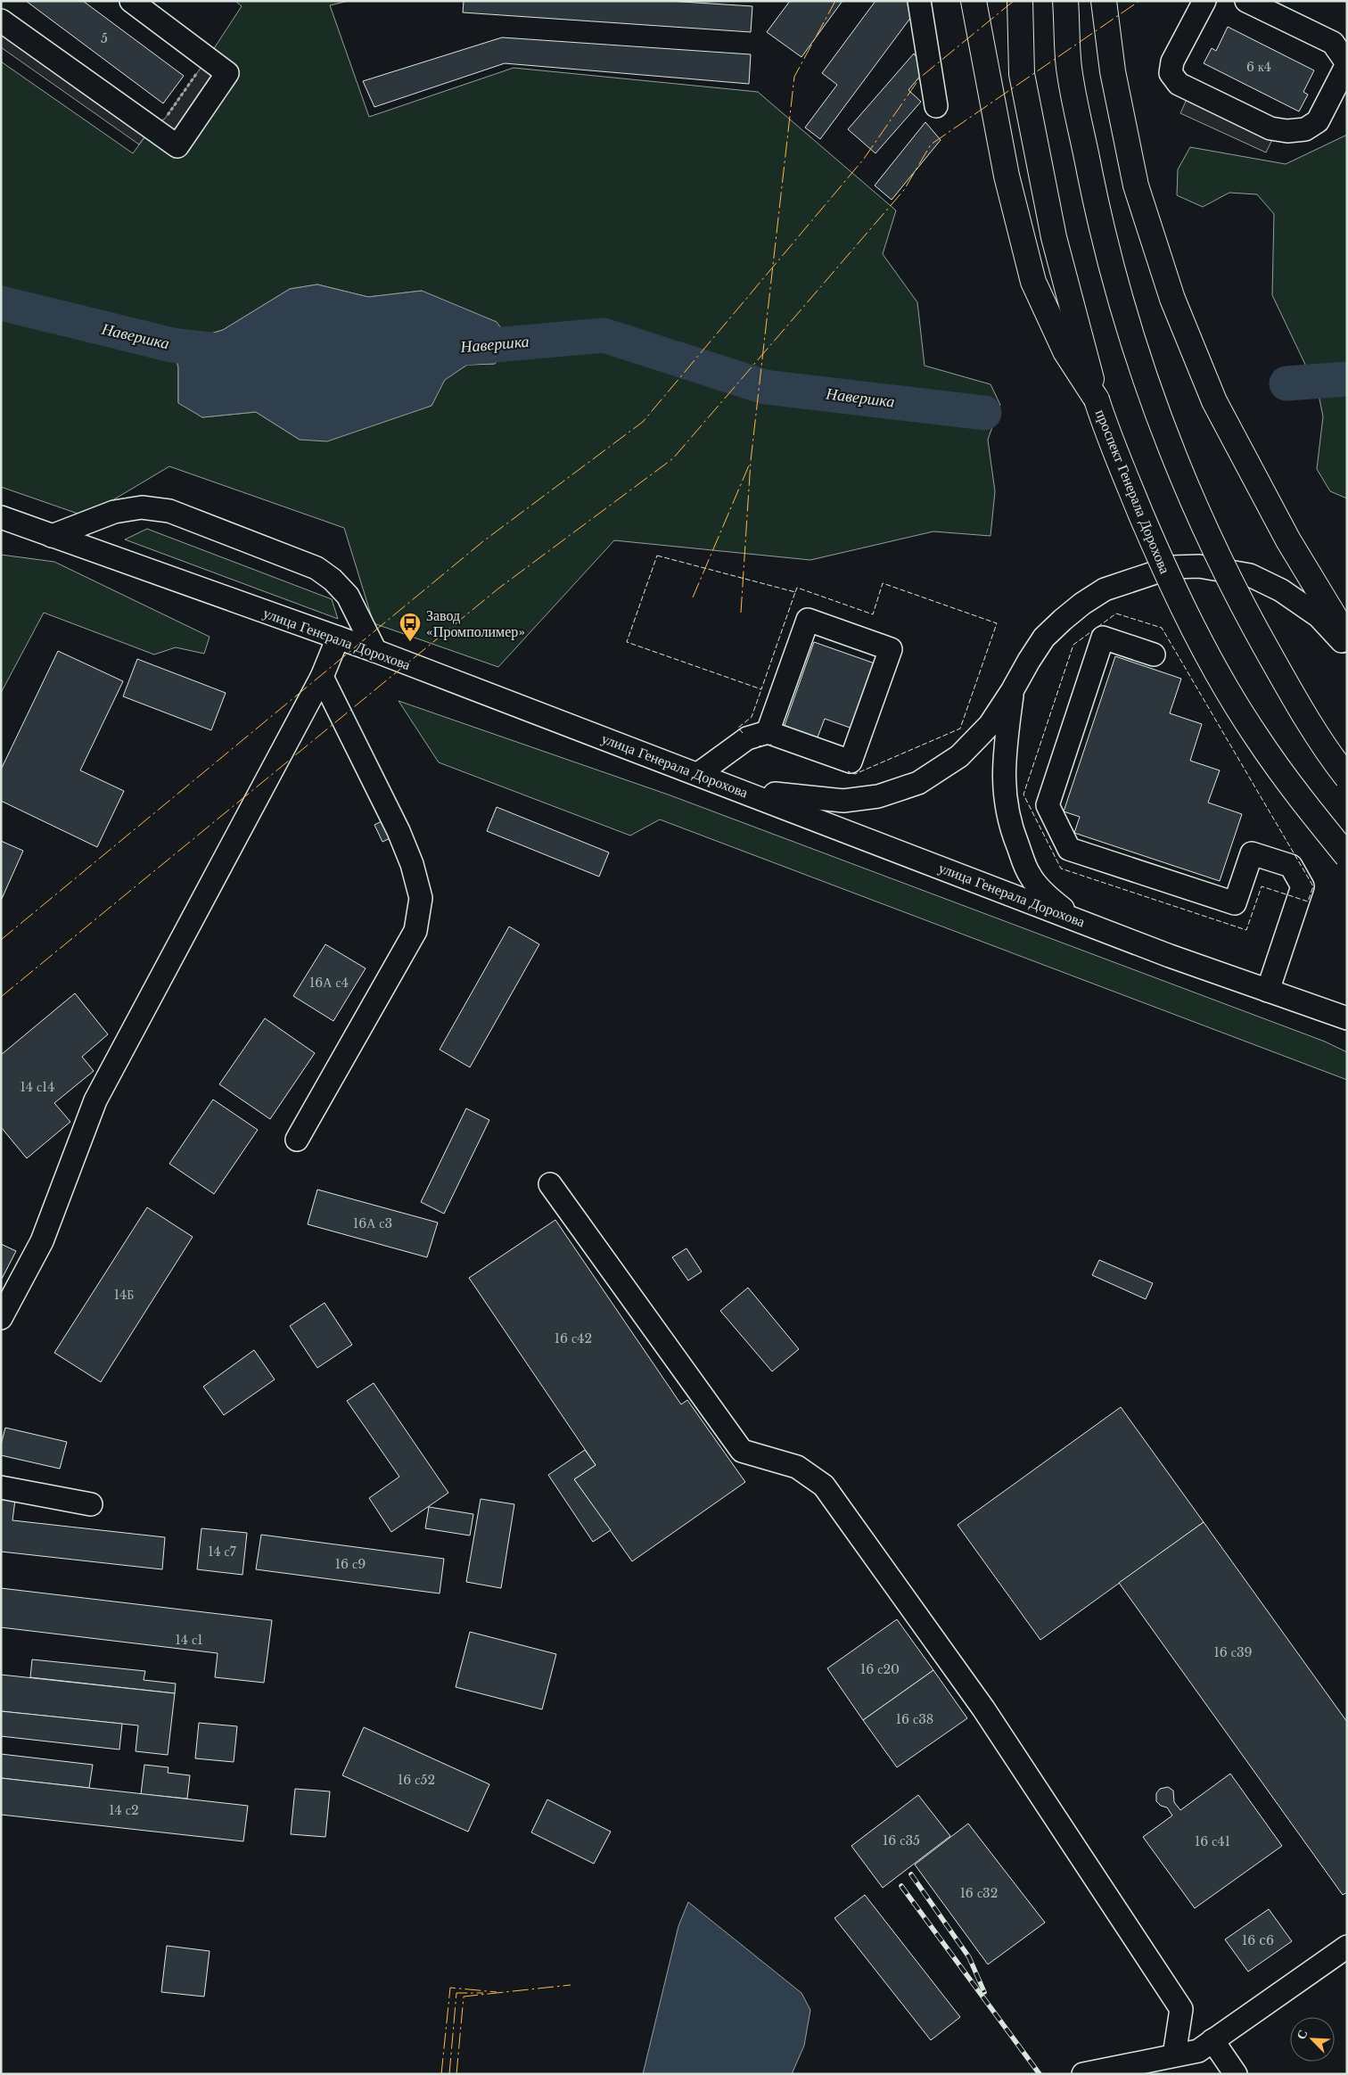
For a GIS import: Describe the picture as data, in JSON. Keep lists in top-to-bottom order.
{
  "streets": {
    "main road": ["проспект Генерала Дорохова"],
    "street": ["улица Генерала Дорохова"]
  },
  "water": ["Навершка"],
  "places": {
    "bus stop": ["Завод «Промполимер»"]
  },
  "house_numbers": [
    "5",
    "6 к4",
    "16А с4",
    "14 с14",
    "16А с3",
    "14Б",
    "16 с42",
    "14 с7",
    "16 с9",
    "14 с1",
    "16 с39",
    "16 с20",
    "16 с38",
    "16 с52",
    "14 с2",
    "16 с35",
    "16 с41",
    "16 с32",
    "16 c6"
  ],
  "north": "top left"
}
